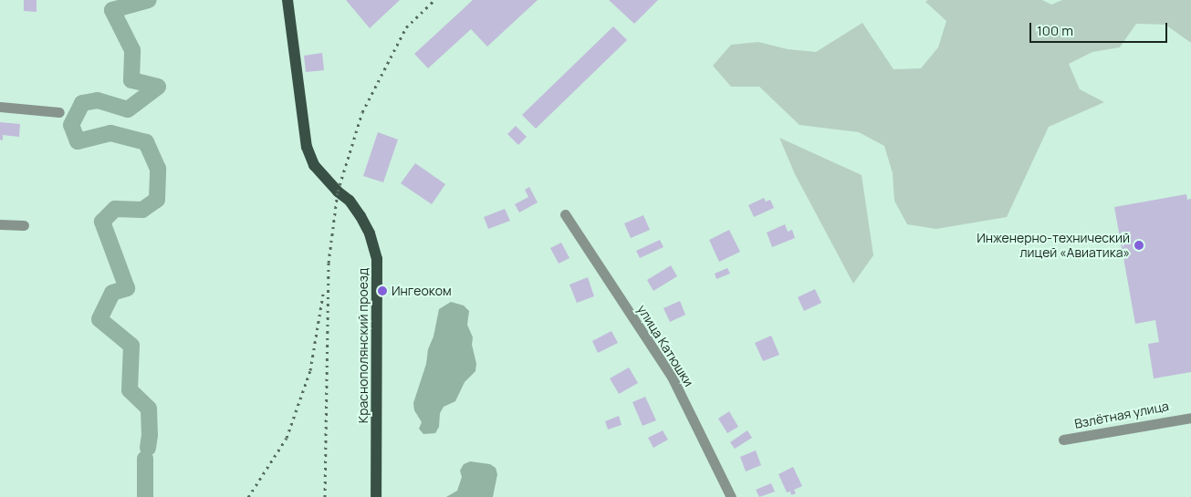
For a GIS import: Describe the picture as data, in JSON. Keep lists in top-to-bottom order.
{
  "streets": {
    "main road": ["Краснополянский проезд"],
    "street": ["улица Катюшки", "Взлётная улица"]
  },
  "places": ["Инженерно-технический лицей «Авиатика»", "Ингеоком"],
  "scale_bar": "100 m"
}
